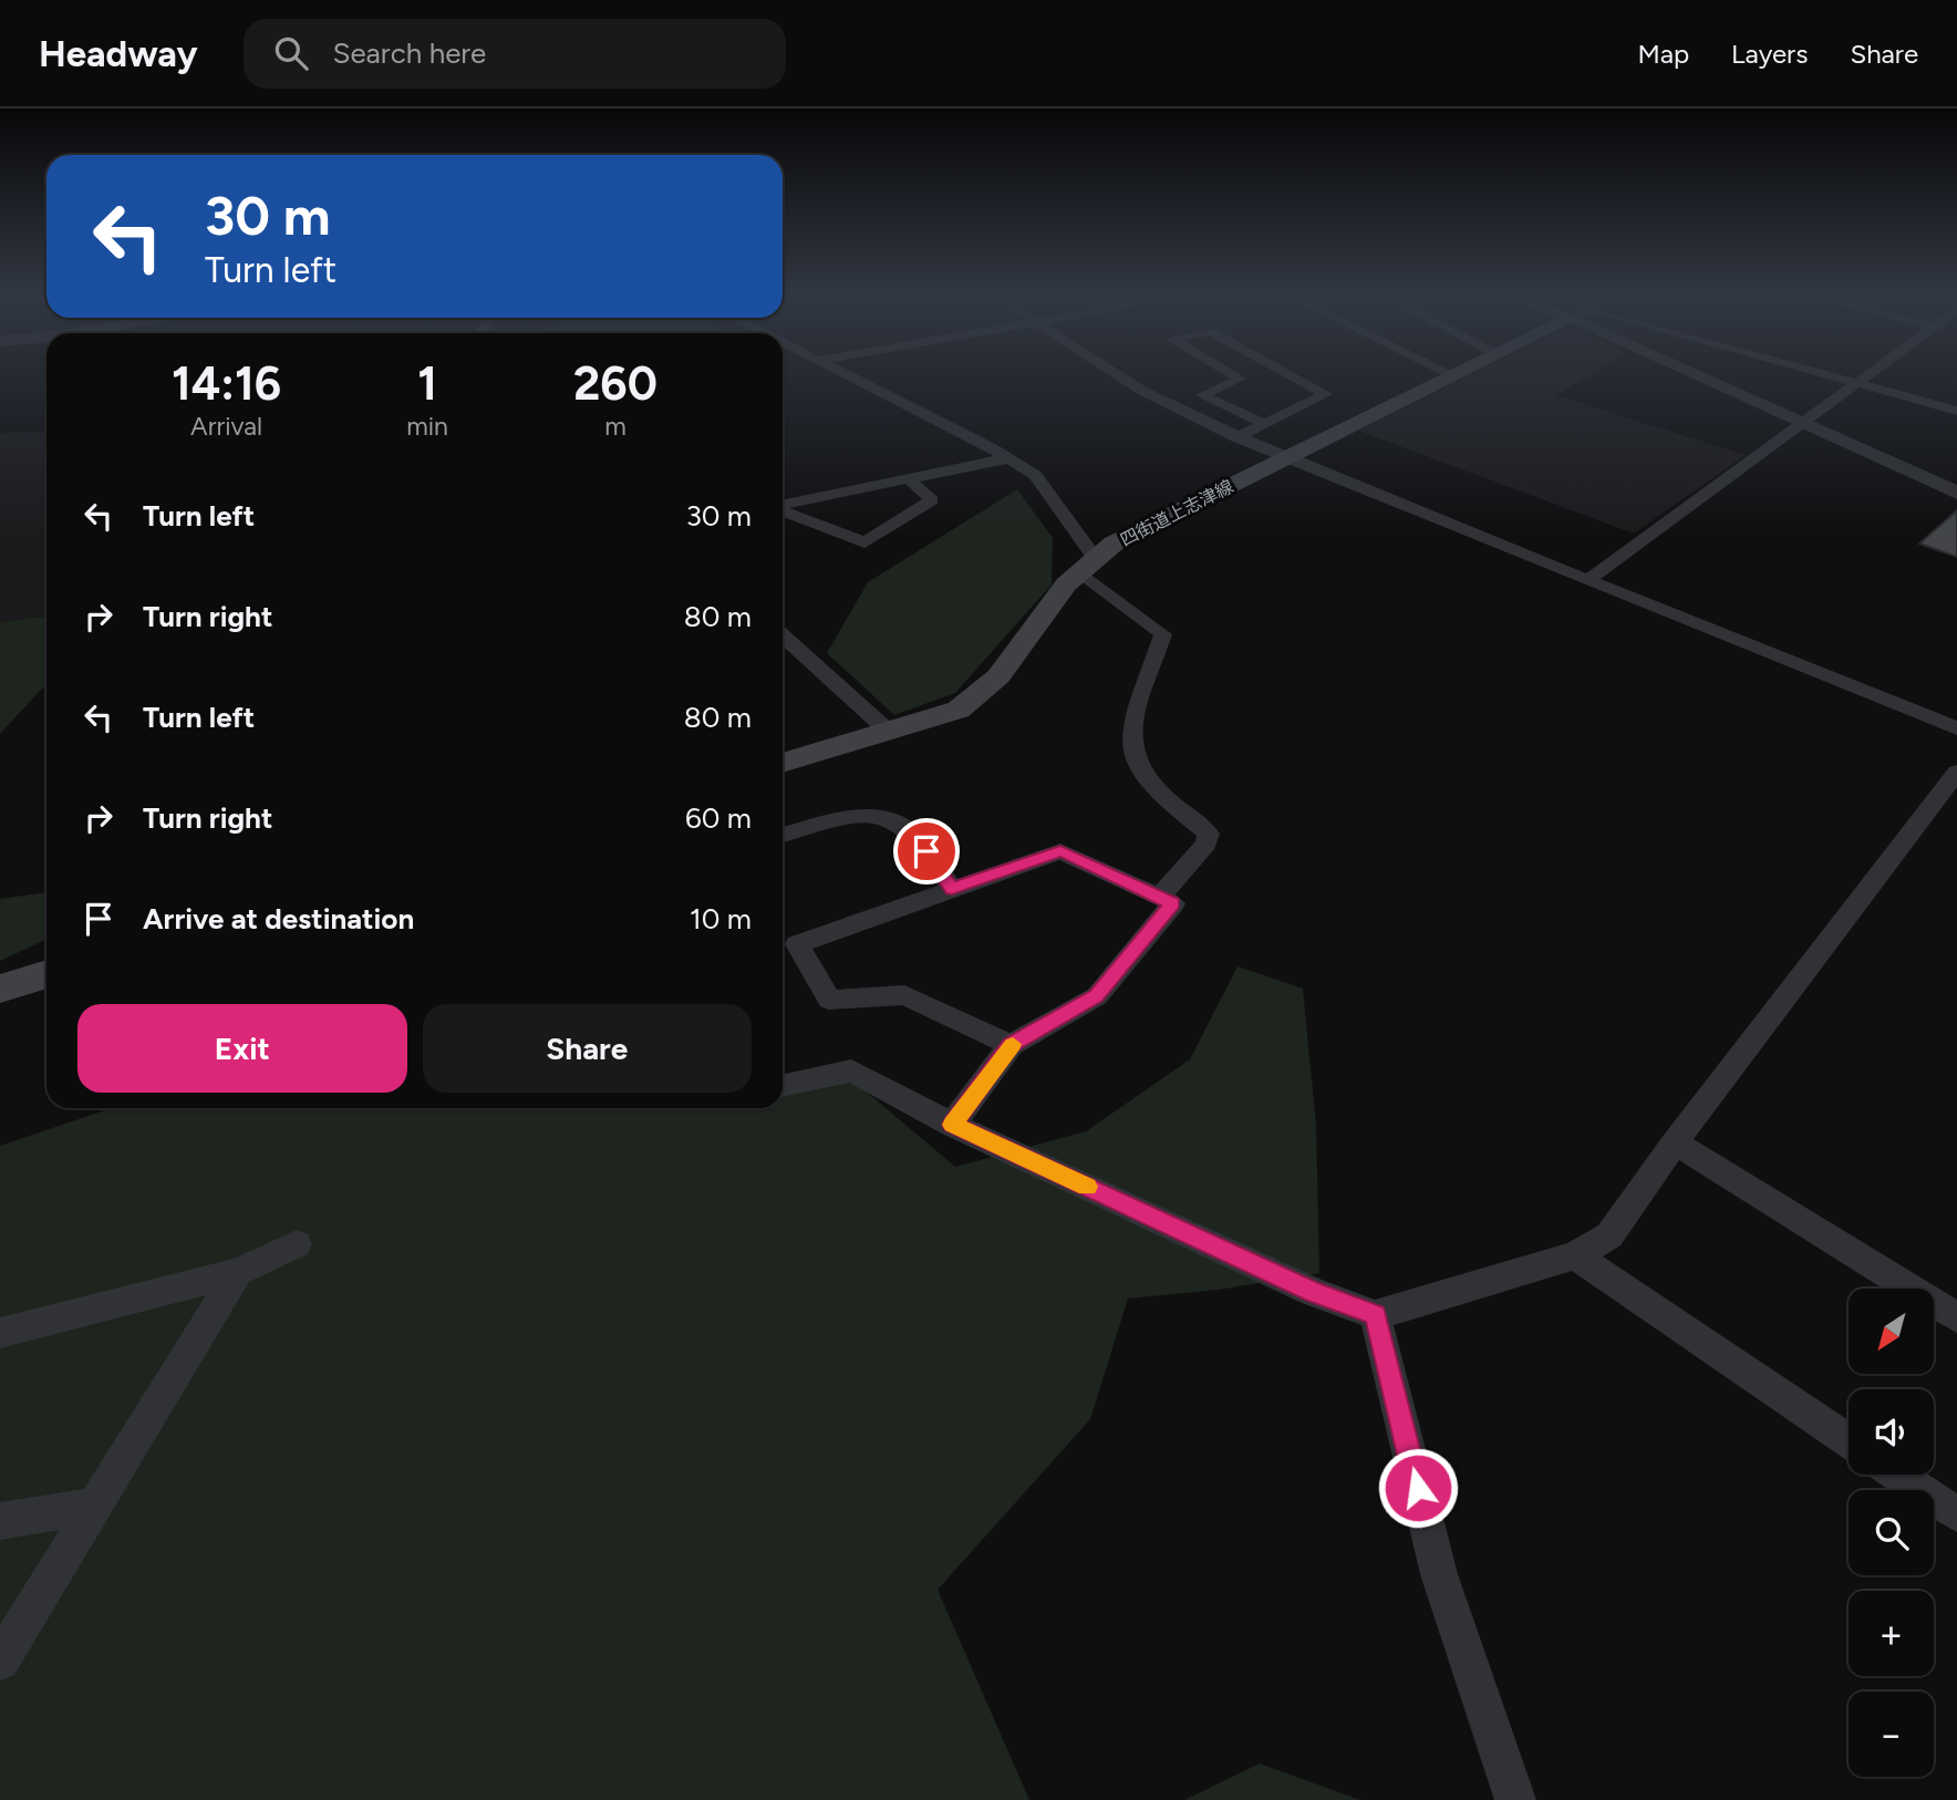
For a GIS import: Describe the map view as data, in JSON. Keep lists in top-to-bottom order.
{
  "streets": {
    "main road": ["四街道上志津線"]
  },
  "north": "bottom left",
  "page": {
    "header": "Headway",
    "search": "Search here",
    "nav": ["Map", "Layers", "Share"],
    "turn": ["30 m", "Turn left"],
    "eta": [
      "14:16",
      "Arrival",
      "1",
      "min",
      "260",
      "m"
    ],
    "list": [
      {
        "name": "Turn left",
        "value": "30 m"
      },
      {
        "name": "Turn right",
        "value": "80 m"
      },
      {
        "name": "Turn left",
        "value": "80 m"
      },
      {
        "name": "Turn right",
        "value": "60 m"
      },
      {
        "name": "Arrive at destination",
        "value": "10 m"
      }
    ],
    "buttons": ["Exit", "Share"],
    "map_buttons": ["+", "−"]
  }
}
